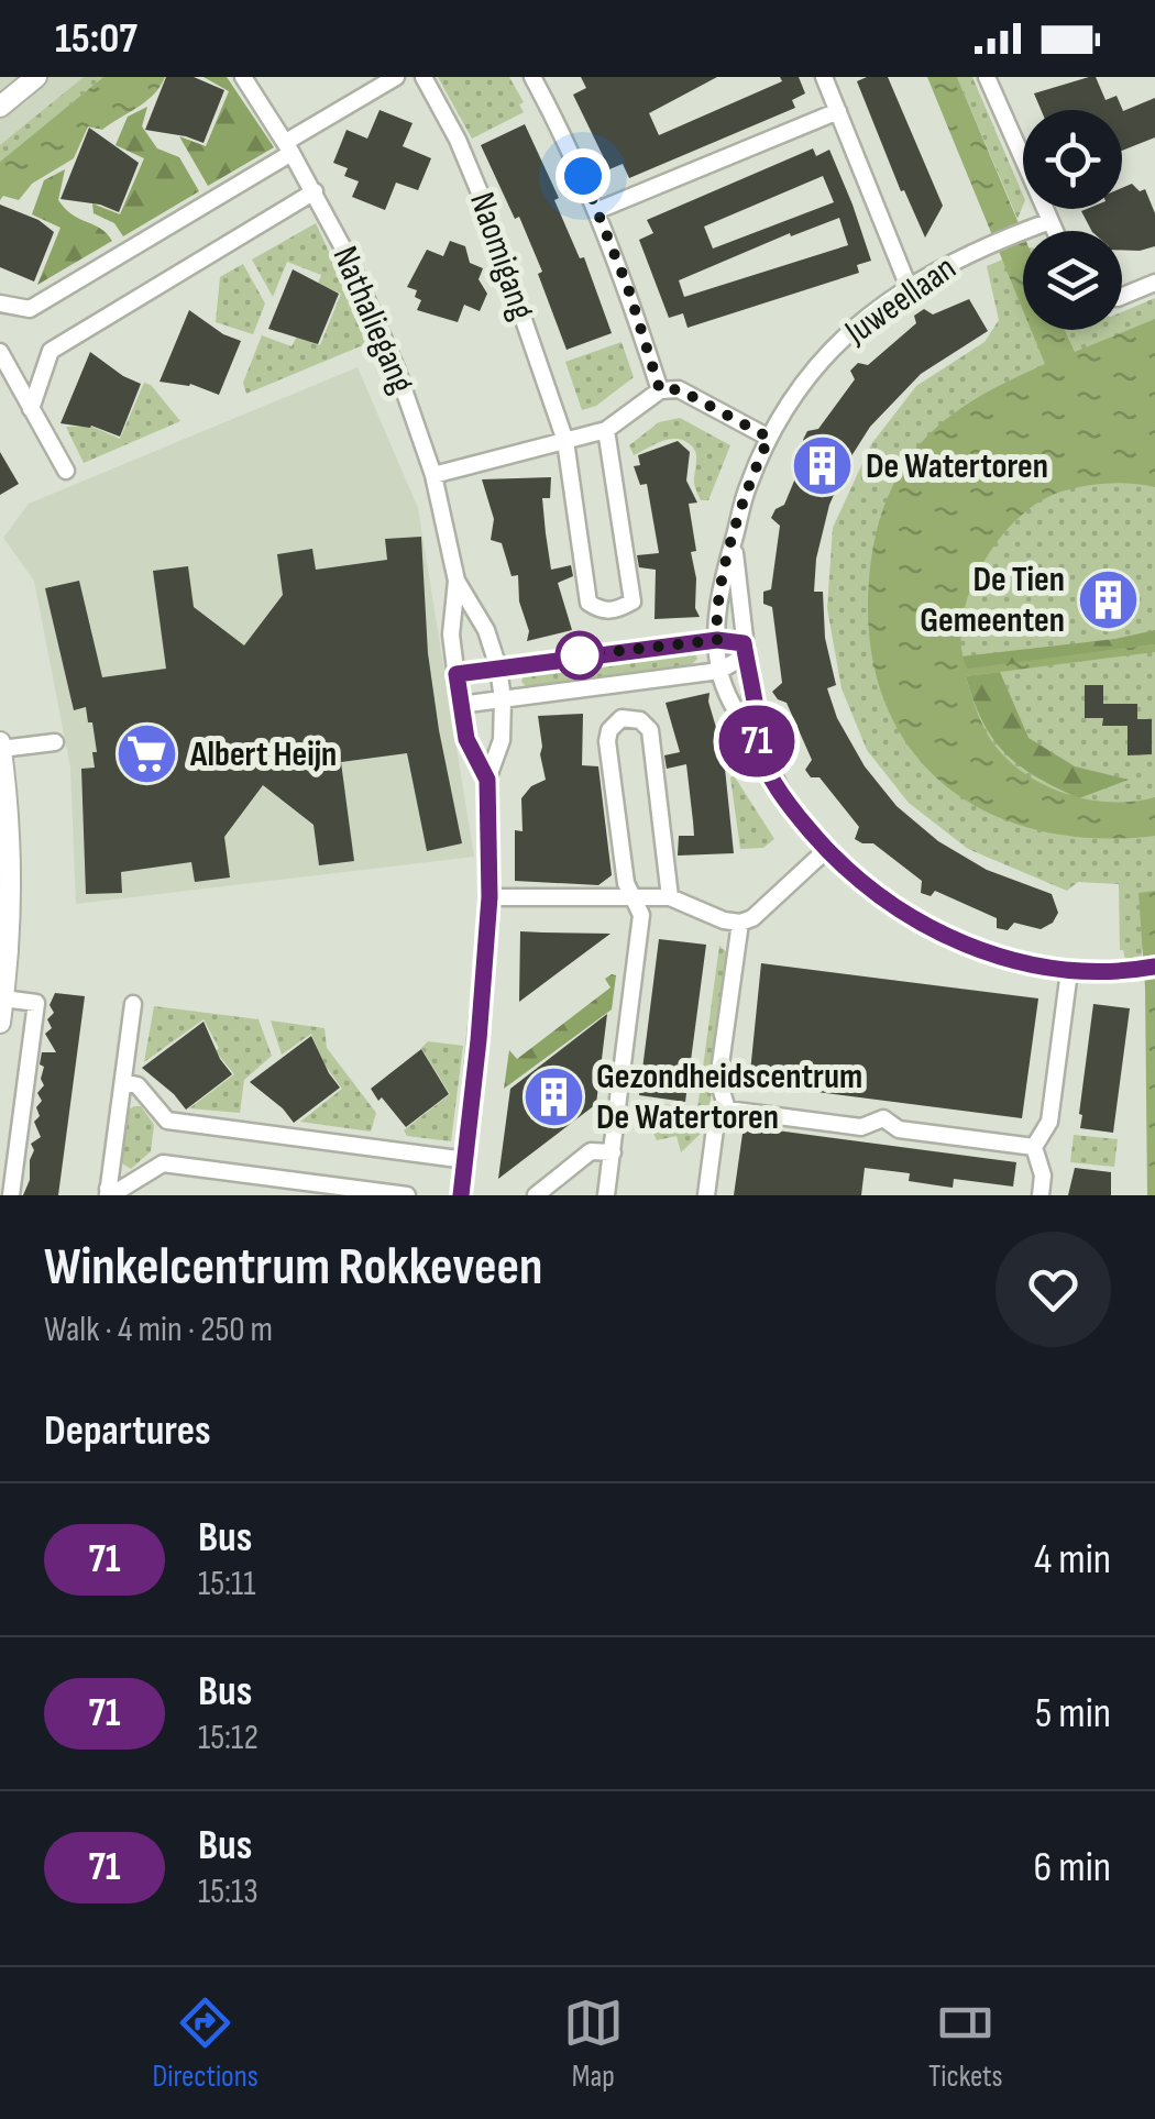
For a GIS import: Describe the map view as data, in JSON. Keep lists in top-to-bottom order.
{
  "streets": {
    "street": ["Naomigang", "Juweellaan", "Nathaliegang"]
  },
  "places": {
    "building": ["De Watertoren", "De Tien Gemeenten", "Gezondheidscentrum De Watertoren"],
    "supermarket": ["Albert Heijn"]
  },
  "lines": ["bus line 71"],
  "page": {
    "status": "15:07",
    "on_map": "71",
    "heading": [
      ["Winkelcentrum Rokkeveen", "Walk · 4 min · 250 m"],
      "Departures"
    ],
    "list": [
      {
        "mark": "71",
        "name": "Bus",
        "note": "15:11",
        "value": "4 min"
      },
      {
        "mark": "71",
        "name": "Bus",
        "note": "15:12",
        "value": "5 min"
      },
      {
        "mark": "71",
        "name": "Bus",
        "note": "15:13",
        "value": "6 min"
      }
    ],
    "tabs": ["Directions", "Map", "Tickets"]
  }
}
